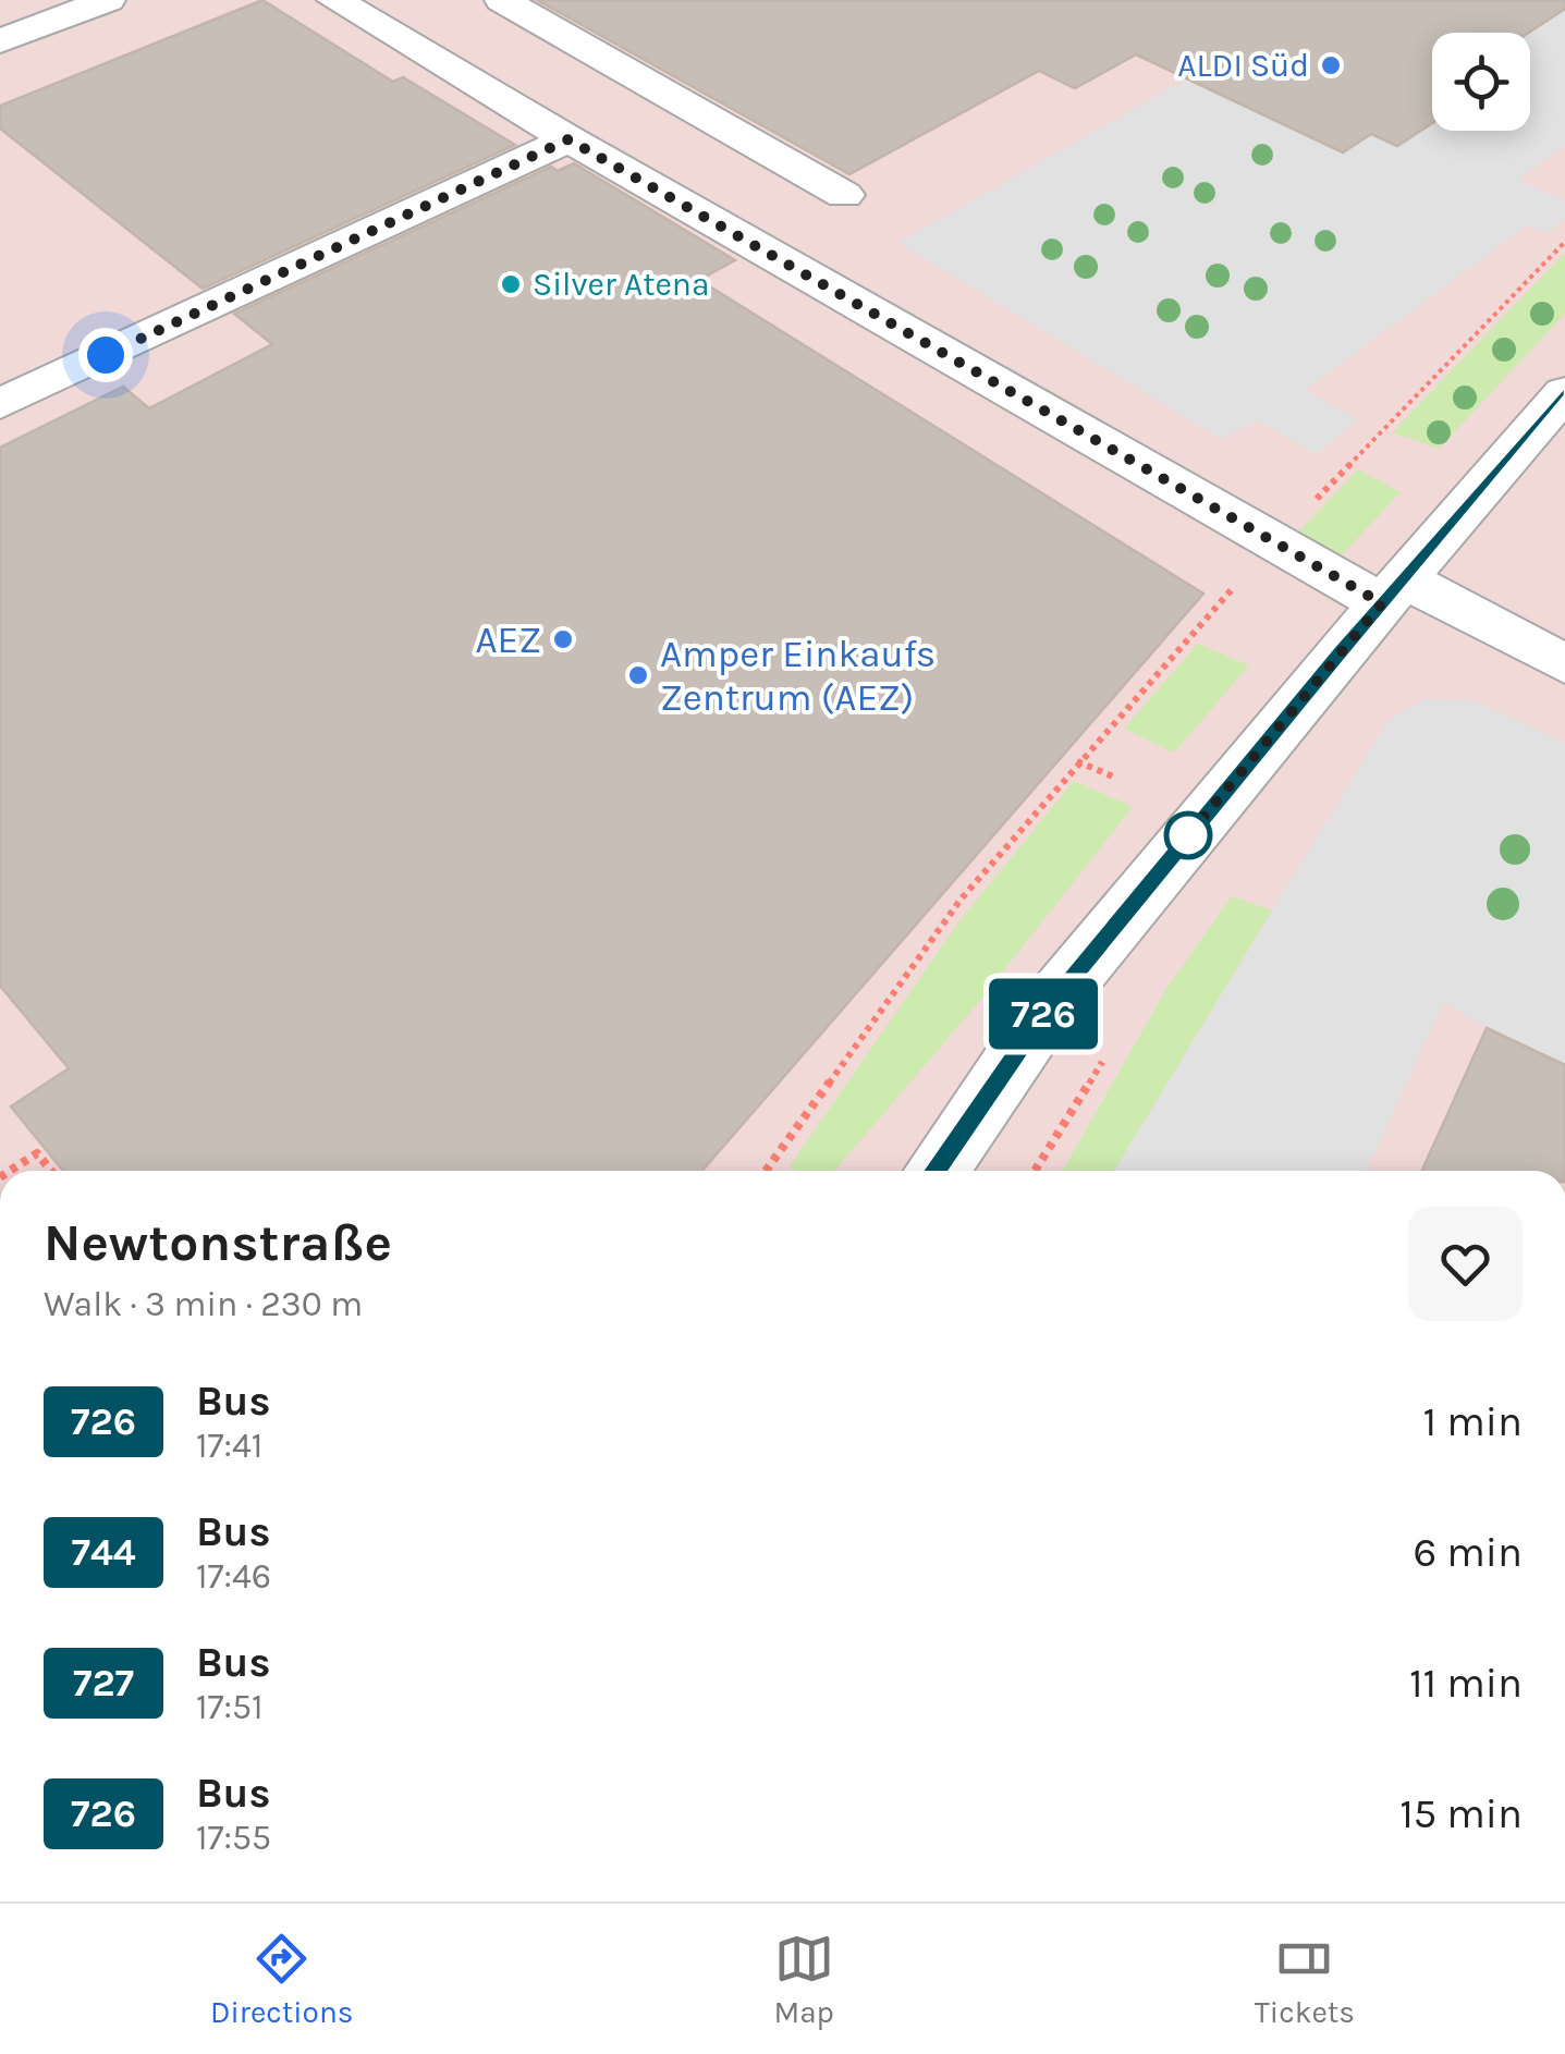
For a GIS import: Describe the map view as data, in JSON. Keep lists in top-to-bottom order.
{
  "places": [
    "ALDI Süd",
    "Silver Atena",
    "AEZ",
    "Amper Einkaufs Zentrum (AEZ)"
  ],
  "lines": ["bus line 726"],
  "page": {
    "on_map": "726",
    "heading": ["Newtonstraße", "Walk · 3 min · 230 m"],
    "list": [
      {
        "mark": "726",
        "name": "Bus",
        "note": "17:41",
        "value": "1 min"
      },
      {
        "mark": "744",
        "name": "Bus",
        "note": "17:46",
        "value": "6 min"
      },
      {
        "mark": "727",
        "name": "Bus",
        "note": "17:51",
        "value": "11 min"
      },
      {
        "mark": "726",
        "name": "Bus",
        "note": "17:55",
        "value": "15 min"
      }
    ],
    "tabs": ["Directions", "Map", "Tickets"]
  }
}
